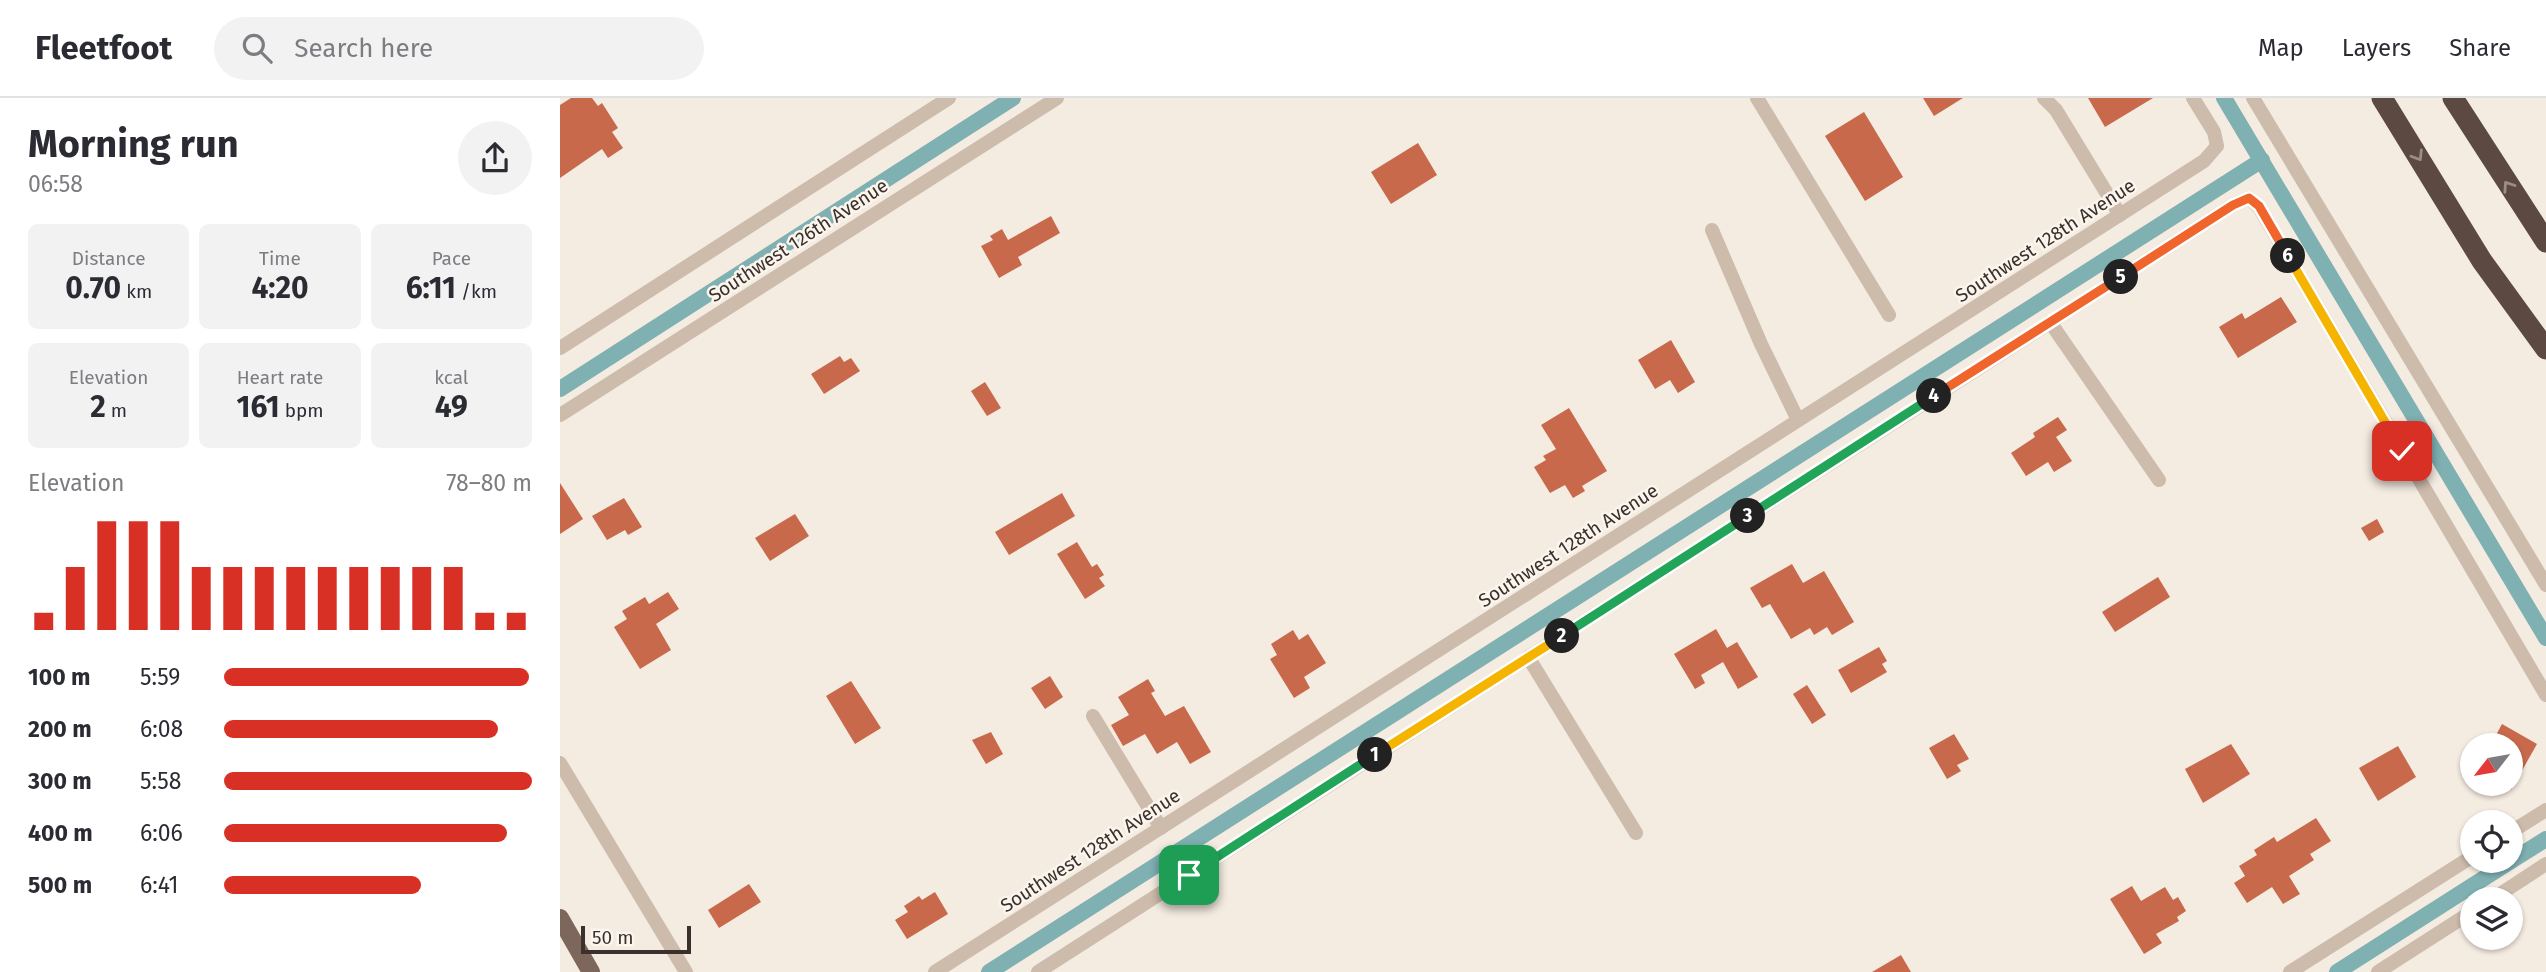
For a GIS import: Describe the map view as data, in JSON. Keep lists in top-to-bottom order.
{
  "streets": {
    "street": ["Southwest 126th Avenue", "Southwest 128th Avenue"]
  },
  "scale_bar": "50 m",
  "north": "bottom left",
  "page": {
    "header": "Fleetfoot",
    "search": "Search here",
    "nav": ["Map", "Layers", "Share"],
    "heading": ["Morning run", "06:58"],
    "stats": [
      ["Distance", "0.70 km"],
      ["Time", "4:20"],
      ["Pace", "6:11 /km"],
      ["Elevation", "2 m"],
      ["Heart rate", "161 bpm"],
      ["kcal", "49"]
    ],
    "pins": [
      "6",
      "5",
      "4",
      "3",
      "2",
      "1"
    ],
    "chart": ["Elevation", "78–80 m"],
    "list": [
      {
        "name": "100 m",
        "note": "5:59"
      },
      {
        "name": "200 m",
        "note": "6:08"
      },
      {
        "name": "300 m",
        "note": "5:58"
      },
      {
        "name": "400 m",
        "note": "6:06"
      },
      {
        "name": "500 m",
        "note": "6:41"
      }
    ],
    "scale": "50 m"
  }
}
